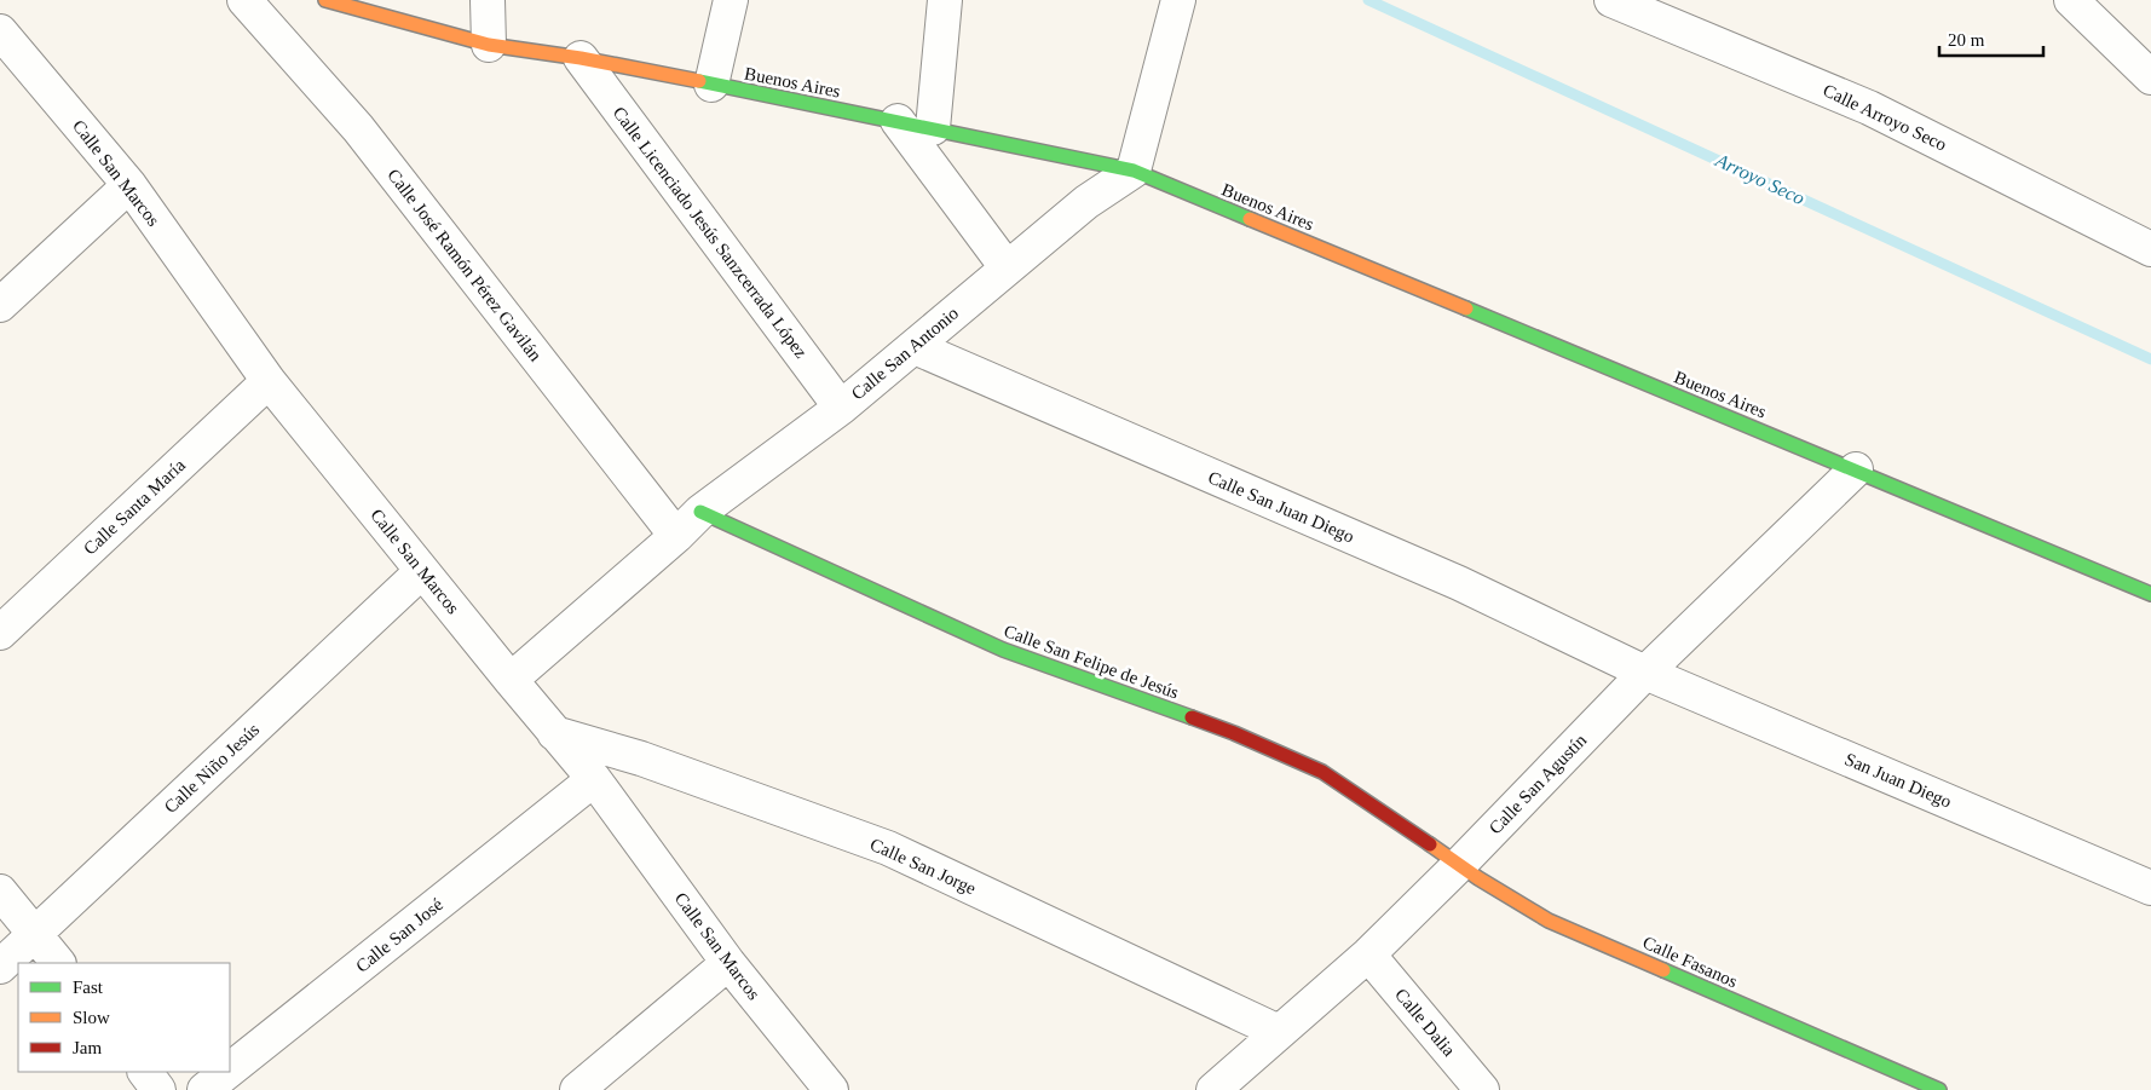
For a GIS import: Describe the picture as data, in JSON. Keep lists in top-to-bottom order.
{
  "streets": {
    "street": [
      "Buenos Aires",
      "Calle Arroyo Seco",
      "Calle San Marcos",
      "Calle Licenciado Jesús Sanzcerrada López",
      "Calle José Ramón Pérez Gavilán",
      "Calle San Antonio",
      "Calle Santa María",
      "Calle San Juan Diego",
      "Calle San Felipe de Jesús",
      "Calle Niño Jesús",
      "San Juan Diego",
      "Calle San Agustín",
      "Calle San Jorge",
      "Calle San José",
      "Calle Fasanos",
      "Calle Dalia"
    ]
  },
  "crossings": [
    ["Buenos Aires", "Calle Licenciado Jesús Sanzcerrada López"],
    ["Buenos Aires", "Calle San Antonio"],
    ["Buenos Aires", "Calle San Agustín"],
    ["Calle San Marcos", "Calle San Antonio"],
    ["Calle San Marcos", "Calle Santa María"],
    ["Calle San Marcos", "Calle Niño Jesús"],
    ["Calle San Marcos", "Calle San Jorge"],
    ["Calle San Marcos", "Calle San José"],
    ["Calle Licenciado Jesús Sanzcerrada López", "Calle San Antonio"],
    ["Calle José Ramón Pérez Gavilán", "Calle San Antonio"],
    ["Calle San Antonio", "Calle San Juan Diego"],
    ["Calle San Antonio", "Calle San Felipe de Jesús"],
    ["Calle San Juan Diego", "San Juan Diego"],
    ["Calle San Juan Diego", "Calle San Agustín"],
    ["Calle San Felipe de Jesús", "Calle San Agustín"],
    ["Calle San Felipe de Jesús", "Calle Fasanos"],
    ["San Juan Diego", "Calle San Agustín"],
    ["Calle San Agustín", "Calle San Jorge"],
    ["Calle San Agustín", "Calle Fasanos"],
    ["Calle San Agustín", "Calle Dalia"]
  ],
  "water": ["Arroyo Seco"],
  "legend": ["Fast", "Slow", "Jam"],
  "scale_bar": "20 m"
}
